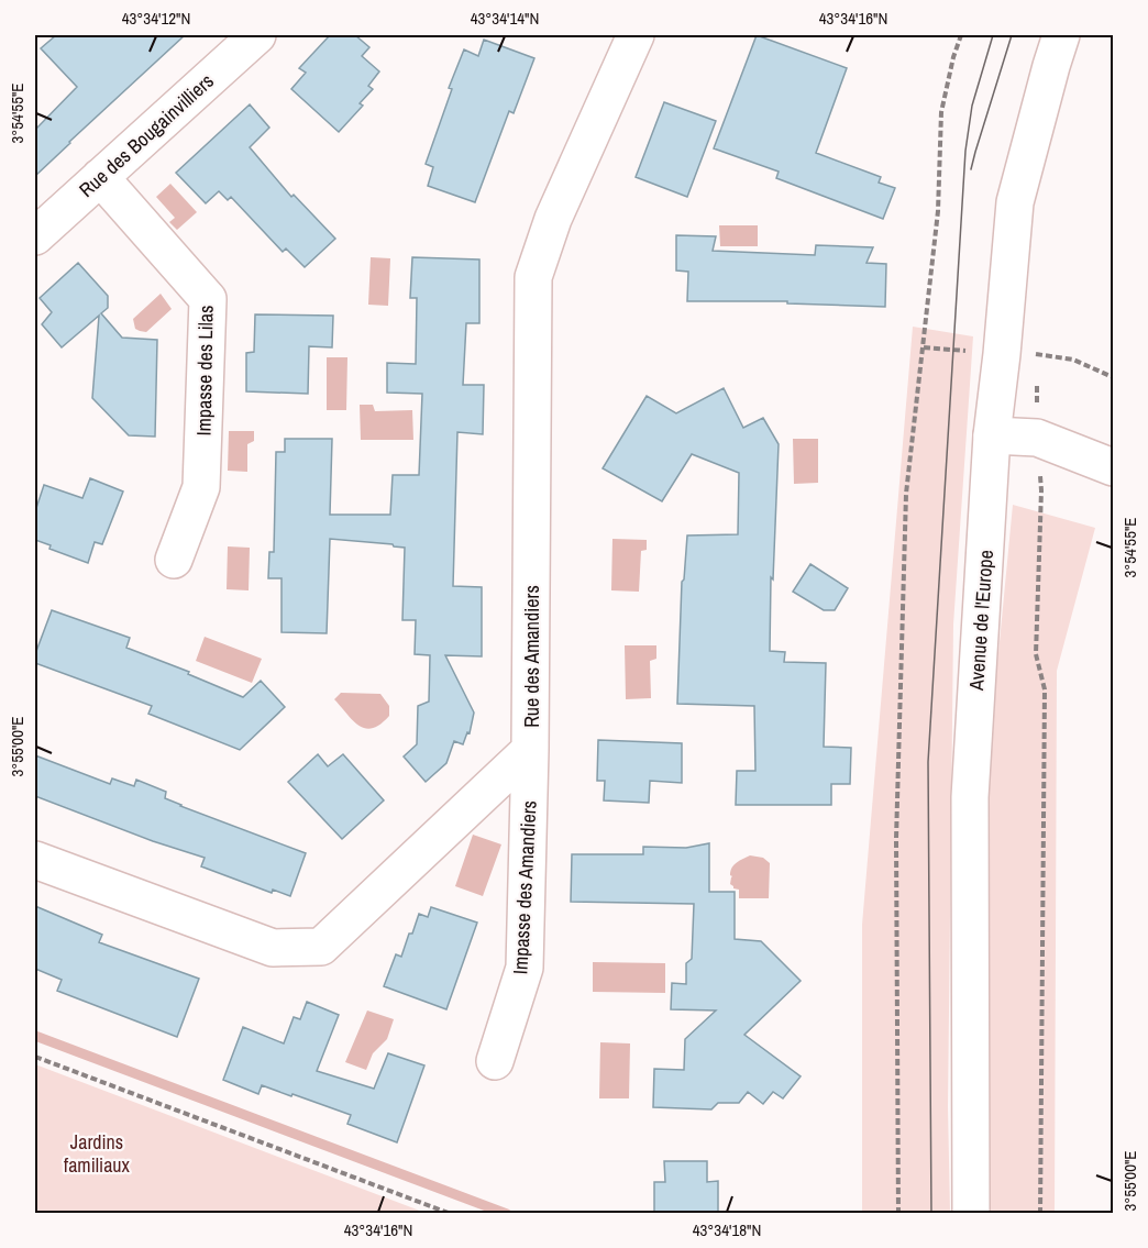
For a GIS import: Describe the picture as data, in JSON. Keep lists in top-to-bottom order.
{
  "streets": {
    "street": [
      "Rue des Bougainvilliers",
      "Impasse des Lilas",
      "Avenue de l'Europe",
      "Rue des Amandiers",
      "Impasse des Amandiers"
    ]
  },
  "crossings": [
    ["Rue des Bougainvilliers", "Impasse des Lilas"],
    ["Rue des Amandiers", "Impasse des Amandiers"]
  ],
  "parks": ["Jardins familiaux"],
  "coordinates": [
    "43°34'12\"N",
    "43°34'14\"N",
    "43°34'16\"N",
    "3°54'55\"E",
    "3°55'00\"E",
    "43°34'18\"N"
  ]
}
